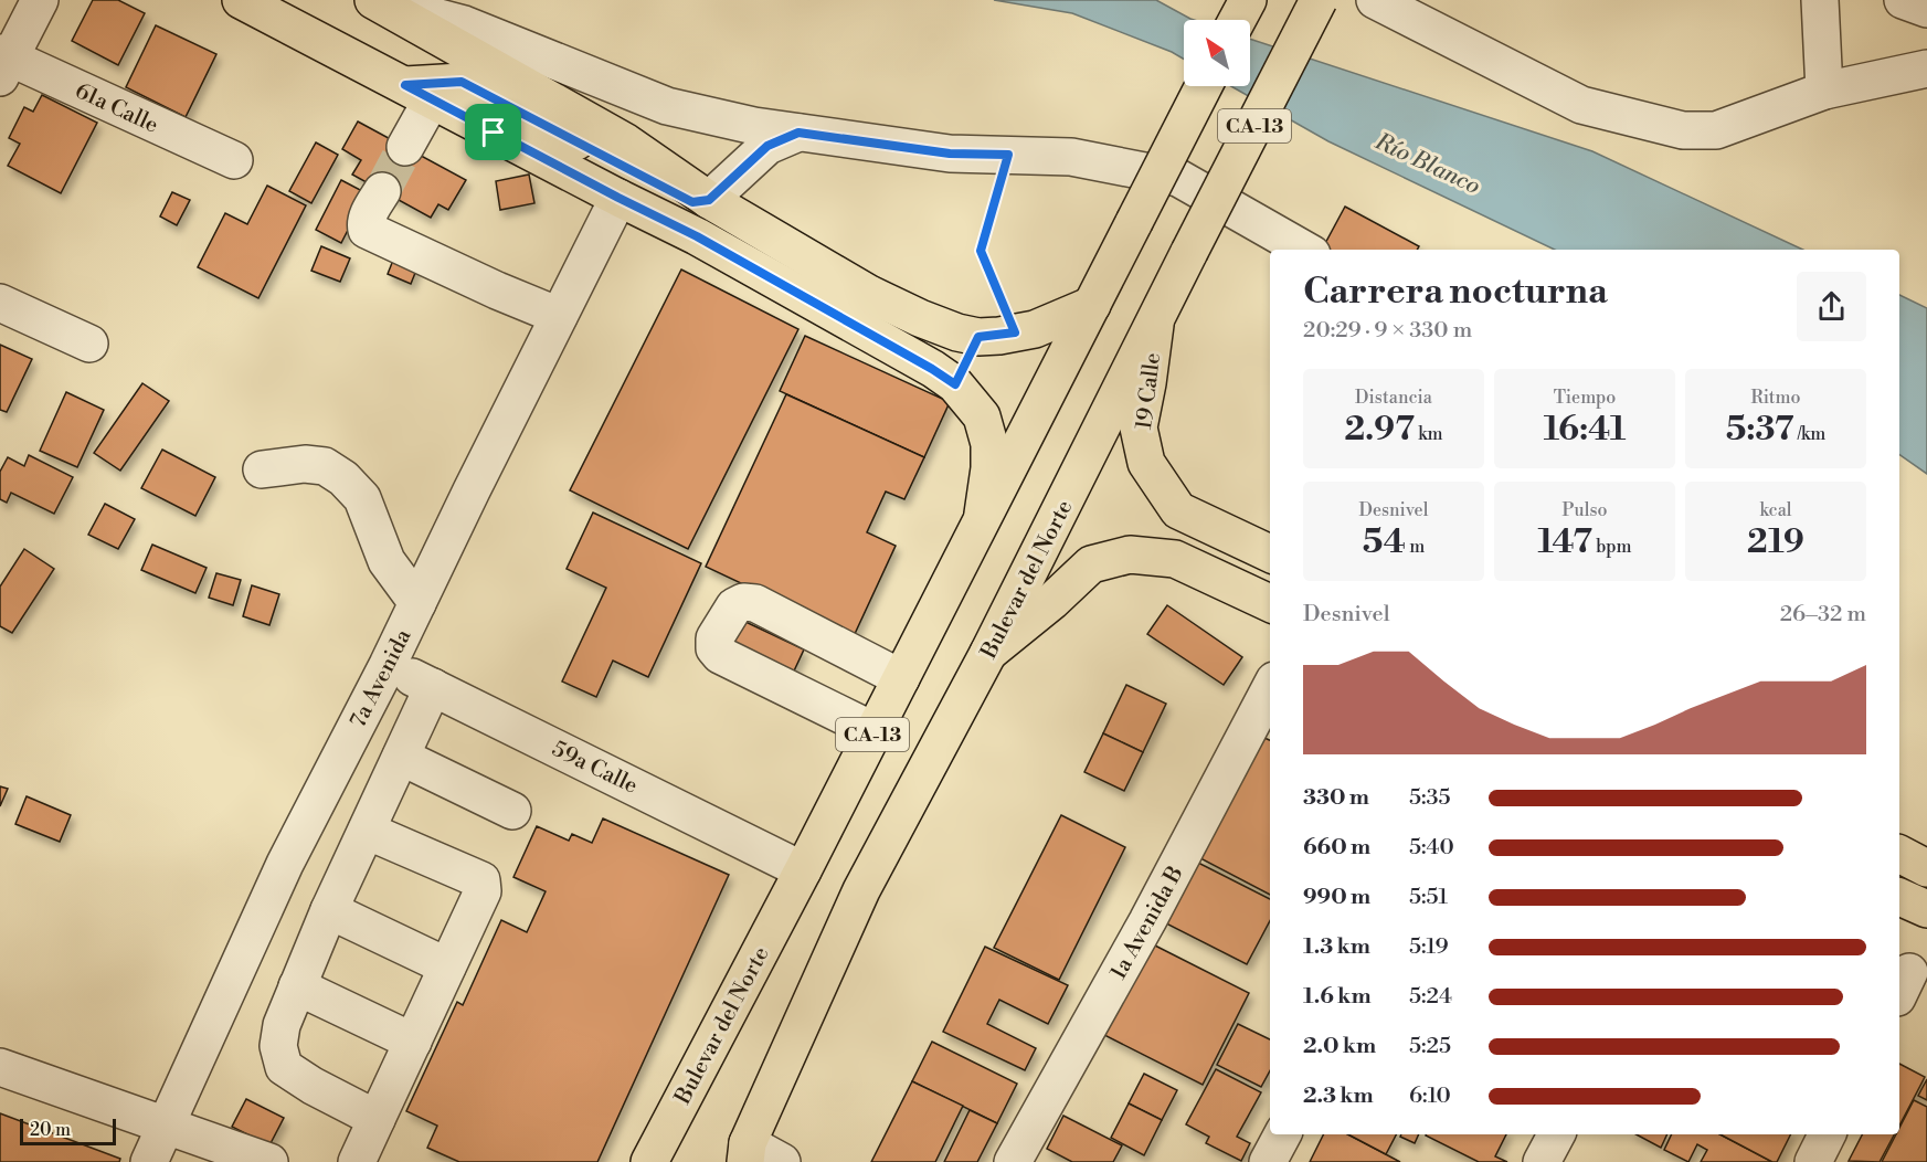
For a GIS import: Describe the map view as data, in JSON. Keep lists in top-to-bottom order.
{
  "streets": {
    "main road": ["CA-13", "19 Calle", "Bulevar del Norte"],
    "street": [
      "61a Calle",
      "7a Avenida",
      "59a Calle",
      "1a Avenida B"
    ]
  },
  "crossings": [
    ["19 Calle", "Bulevar del Norte"],
    ["Bulevar del Norte", "59a Calle"],
    ["7a Avenida", "59a Calle"]
  ],
  "water": ["Río Blanco"],
  "scale_bar": "20 m",
  "north": "top left",
  "page": {
    "heading": ["Carrera nocturna", "20:29 · 9 × 330 m"],
    "stats": [
      ["Distancia", "2.97 km"],
      ["Tiempo", "16:41"],
      ["Ritmo", "5:37 /km"],
      ["Desnivel", "54 m"],
      ["Pulso", "147 bpm"],
      ["kcal", "219"]
    ],
    "chart": ["Desnivel", "26–32 m"],
    "list": [
      {
        "name": "330 m",
        "note": "5:35"
      },
      {
        "name": "660 m",
        "note": "5:40"
      },
      {
        "name": "990 m",
        "note": "5:51"
      },
      {
        "name": "1.3 km",
        "note": "5:19"
      },
      {
        "name": "1.6 km",
        "note": "5:24"
      },
      {
        "name": "2.0 km",
        "note": "5:25"
      },
      {
        "name": "2.3 km",
        "note": "6:10"
      }
    ],
    "scale": "20 m"
  }
}
